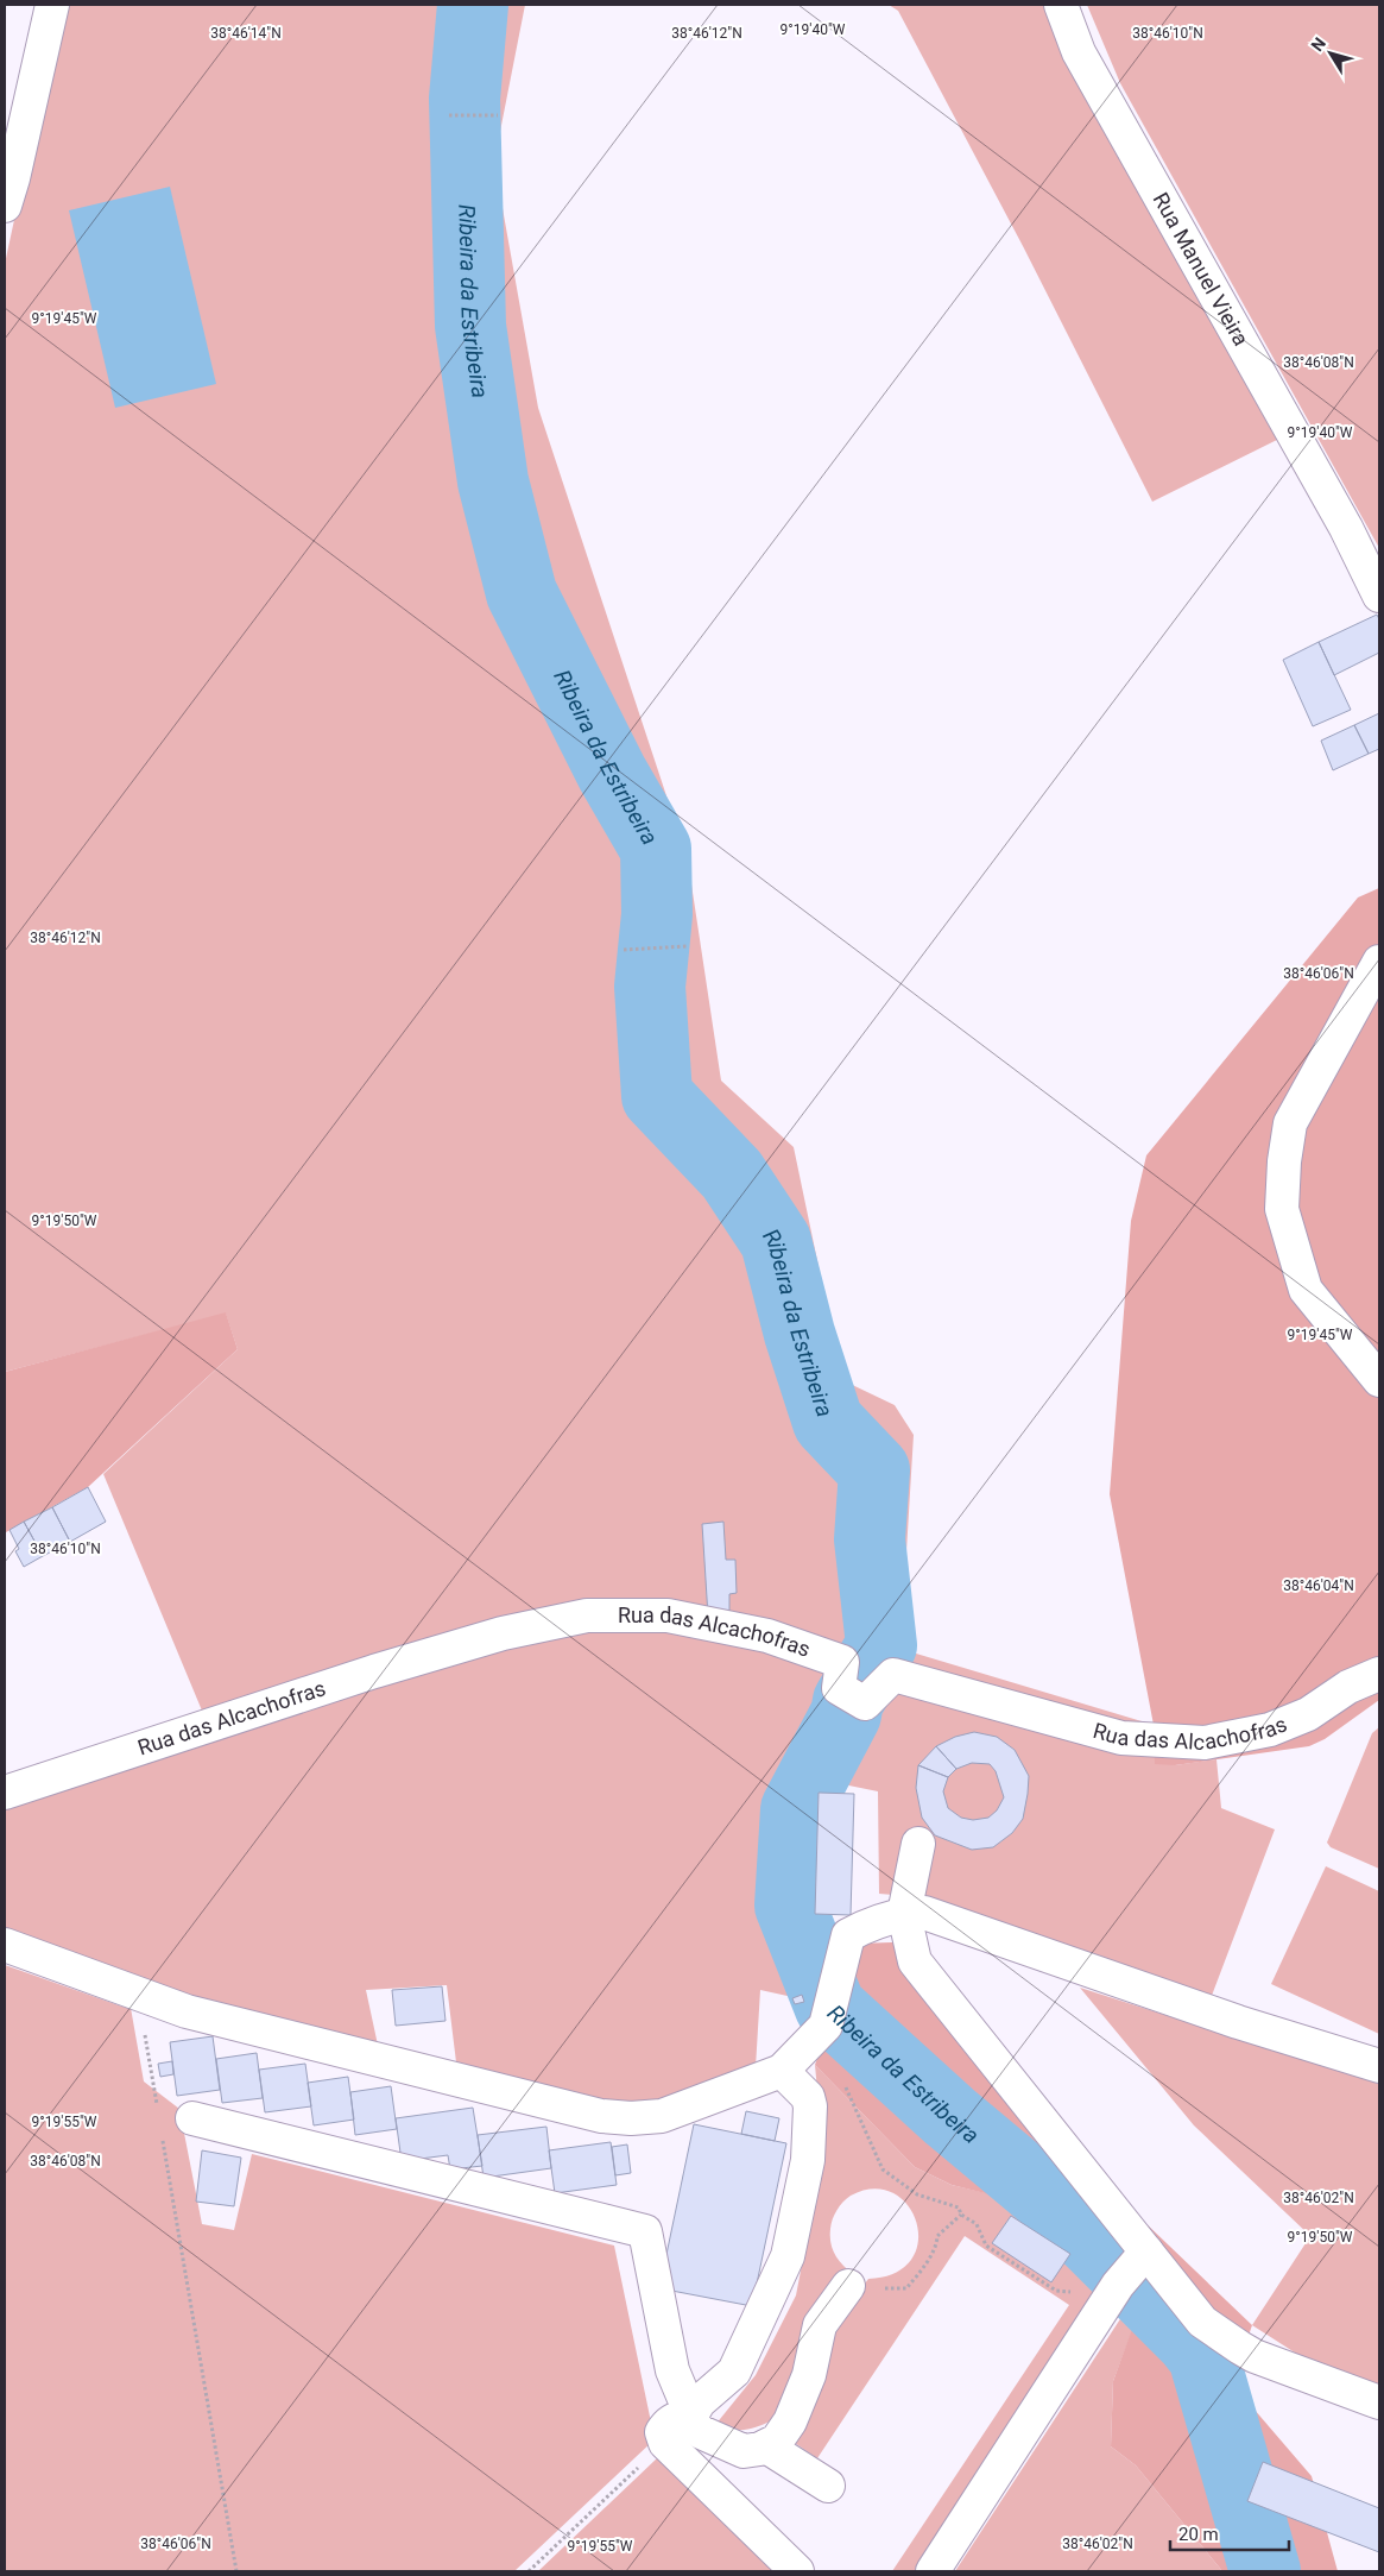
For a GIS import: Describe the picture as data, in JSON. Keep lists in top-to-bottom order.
{
  "streets": {
    "street": ["Rua Manuel Vieira", "Rua das Alcachofras"]
  },
  "water": ["Ribeira da Estribeira"],
  "scale_bar": "20 m",
  "north": "top left",
  "coordinates": [
    "9°19'40\"W",
    "38°46'14\"N",
    "38°46'12\"N",
    "38°46'10\"N",
    "9°19'45\"W",
    "38°46'08\"N",
    "38°46'06\"N",
    "9°19'50\"W",
    "38°46'04\"N",
    "9°19'55\"W",
    "38°46'02\"N"
  ]
}
